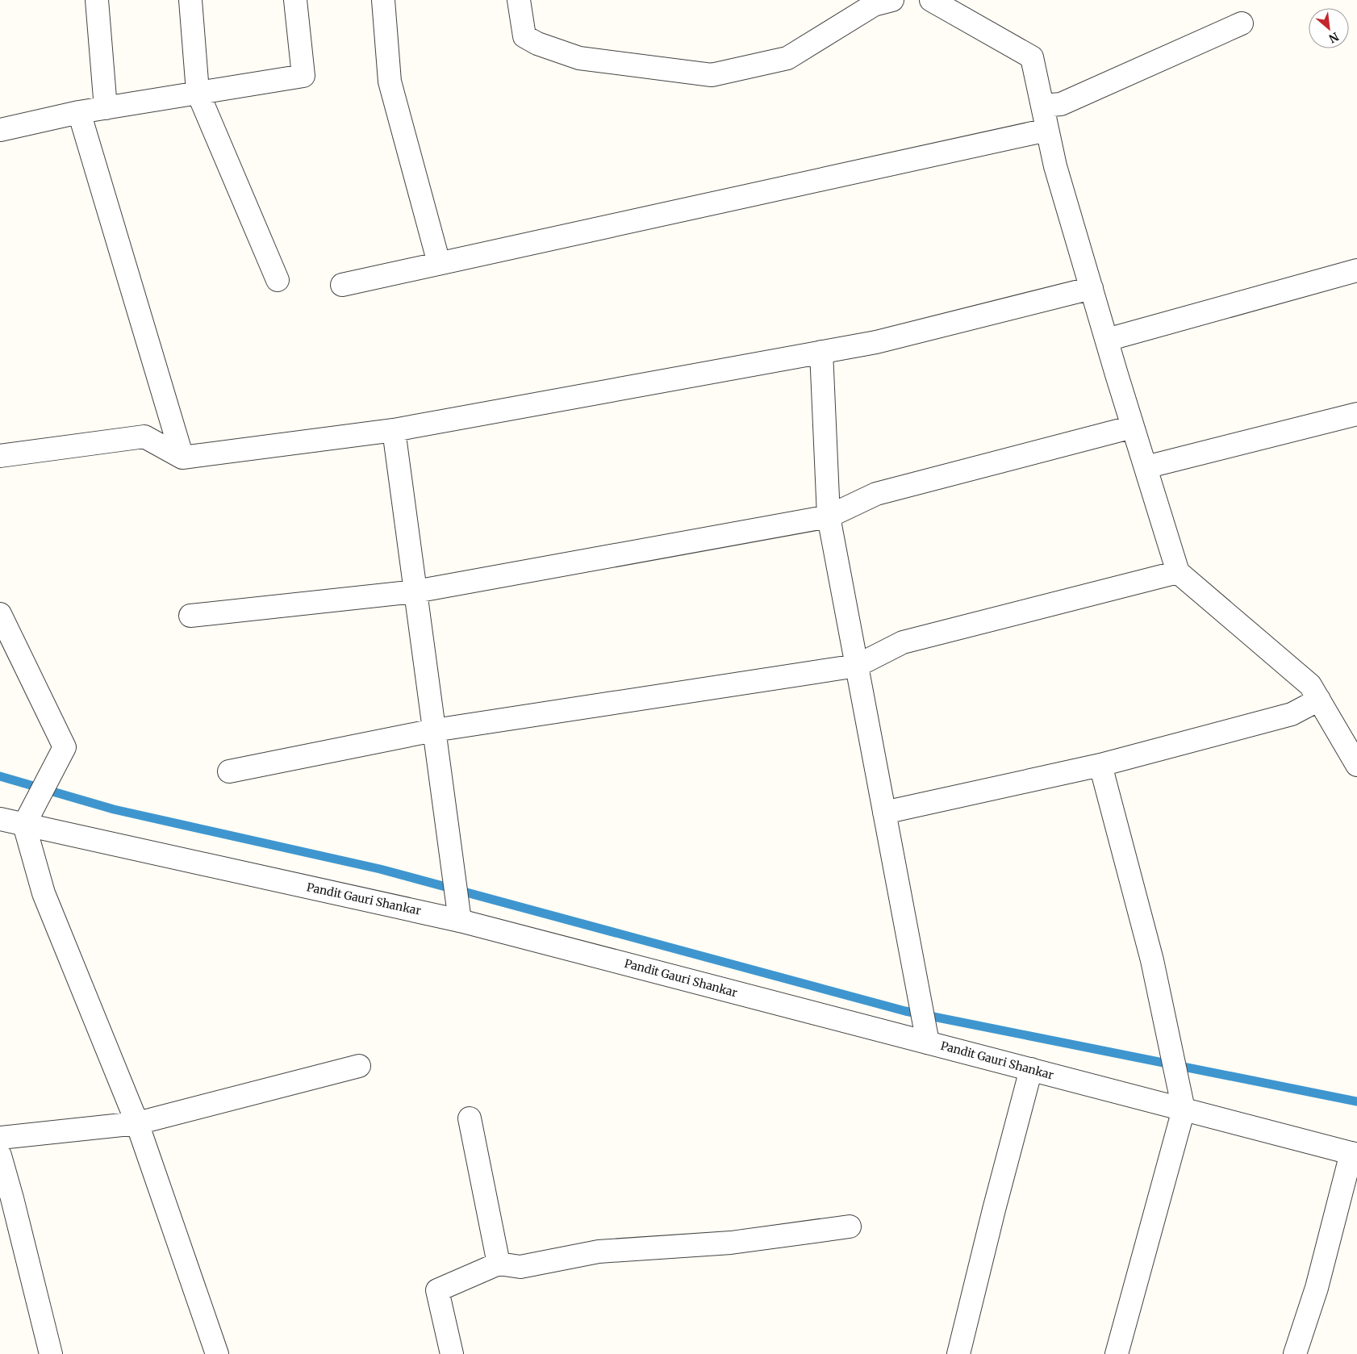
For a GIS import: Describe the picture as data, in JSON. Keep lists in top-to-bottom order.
{
  "streets": {
    "street": ["Pandit Gauri Shankar"]
  },
  "north": "bottom right"
}
